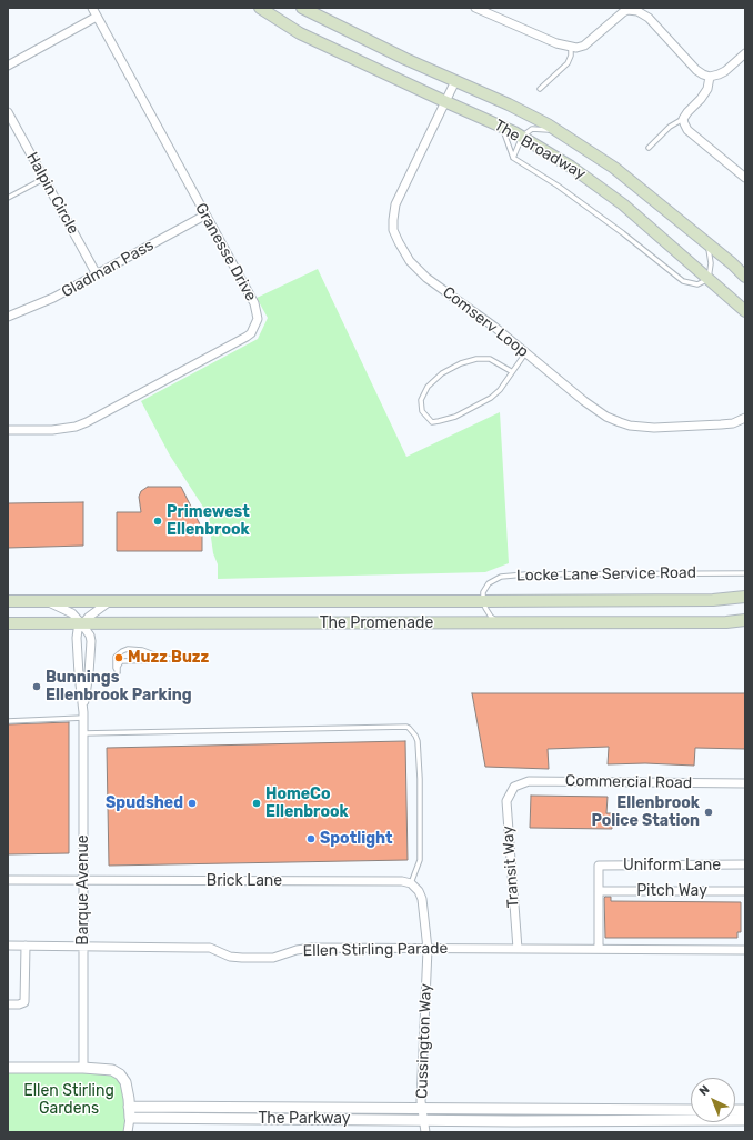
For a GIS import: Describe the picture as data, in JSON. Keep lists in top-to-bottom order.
{
  "streets": {
    "main road": ["The Broadway", "The Promenade"],
    "street": [
      "Halpin Circle",
      "Granesse Drive",
      "Gladman Pass",
      "Comserv Loop",
      "Commercial Road",
      "Uniform Lane",
      "Transit Way",
      "Brick Lane",
      "Barque Avenue",
      "Pitch Way",
      "Ellen Stirling Parade",
      "Cussington Way",
      "The Parkway"
    ],
    "lane": ["Locke Lane Service Road"]
  },
  "crossings": [
    ["The Broadway", "Comserv Loop"],
    ["Halpin Circle", "Gladman Pass"],
    ["Granesse Drive", "Gladman Pass"],
    ["Locke Lane Service Road", "The Promenade"],
    ["The Promenade", "Barque Avenue"],
    ["Commercial Road", "Transit Way"],
    ["Uniform Lane", "Pitch Way"],
    ["Transit Way", "Ellen Stirling Parade"],
    ["Brick Lane", "Barque Avenue"],
    ["Barque Avenue", "Ellen Stirling Parade"],
    ["Ellen Stirling Parade", "Cussington Way"],
    ["Cussington Way", "The Parkway"]
  ],
  "parks": ["Ellen Stirling Gardens"],
  "places": [
    "Primewest Ellenbrook",
    "Muzz Buzz",
    "Bunnings Ellenbrook Parking",
    "Spudshed",
    "HomeCo Ellenbrook",
    "Ellenbrook Police Station",
    "Spotlight"
  ],
  "north": "top left"
}
